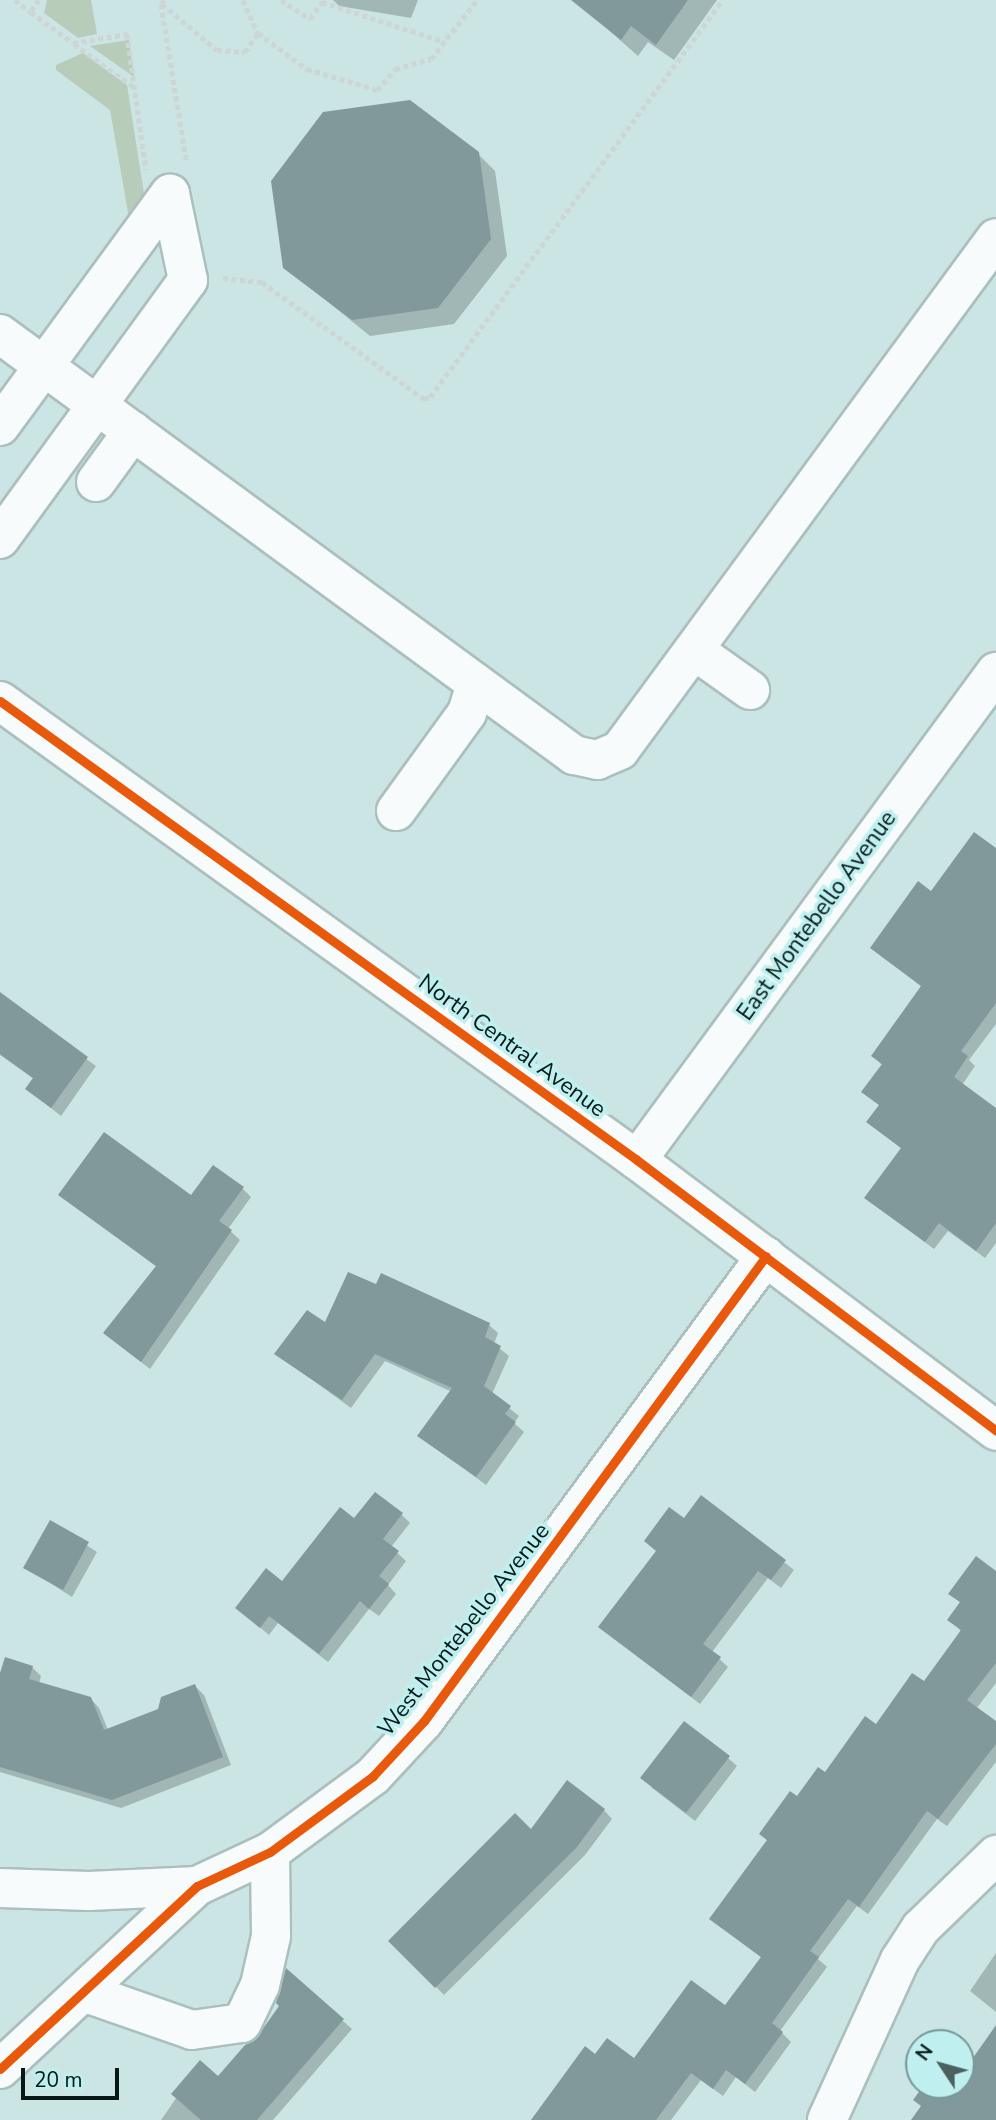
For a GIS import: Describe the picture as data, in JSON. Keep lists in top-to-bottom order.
{
  "streets": {
    "street": ["East Montebello Avenue", "North Central Avenue", "West Montebello Avenue"]
  },
  "crossings": [
    ["East Montebello Avenue", "North Central Avenue"],
    ["North Central Avenue", "West Montebello Avenue"]
  ],
  "scale_bar": "20 m",
  "north": "top left"
}
